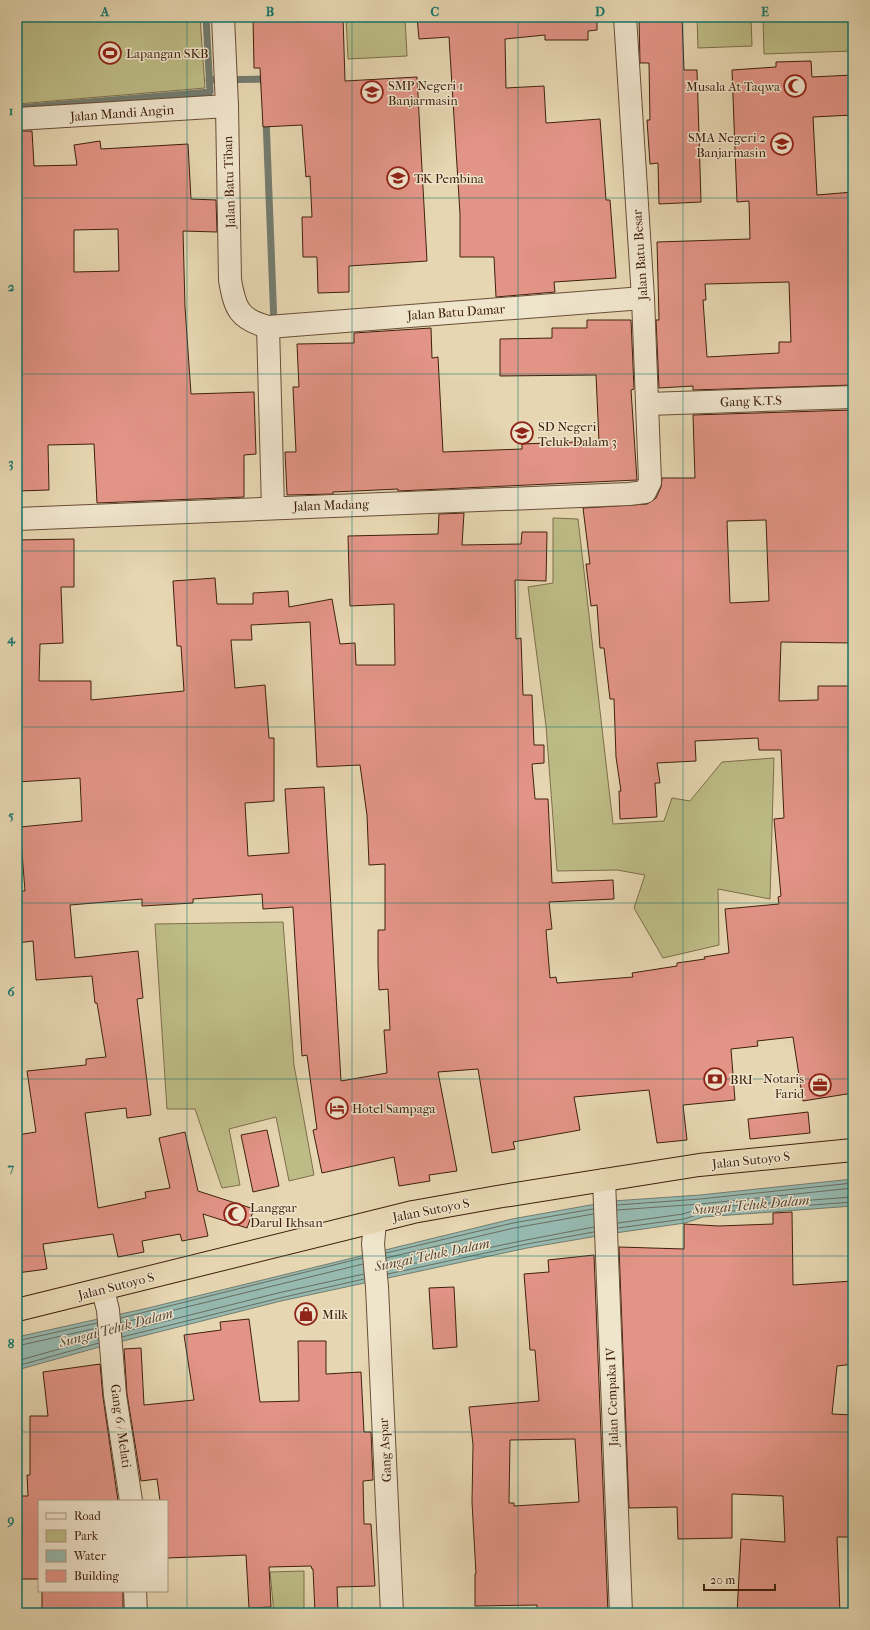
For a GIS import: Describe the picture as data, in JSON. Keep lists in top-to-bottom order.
{
  "streets": {
    "highway": ["Jalan Sutoyo S"],
    "street": [
      "Jalan Mandi Angin",
      "Jalan Batu Tiban",
      "Jalan Batu Besar",
      "Jalan Batu Damar",
      "Gang K.T.S",
      "Jalan Madang",
      "Jalan Cempaka IV",
      "Gang 6 / Melati",
      "Gang Aspar"
    ]
  },
  "crossings": [
    ["Jalan Mandi Angin", "Jalan Batu Tiban"],
    ["Jalan Batu Tiban", "Jalan Batu Damar"],
    ["Jalan Batu Besar", "Jalan Batu Damar"],
    ["Jalan Batu Besar", "Gang K.T.S"],
    ["Jalan Batu Besar", "Jalan Madang"],
    ["Jalan Sutoyo S", "Jalan Cempaka IV"],
    ["Jalan Sutoyo S", "Gang 6 / Melati"],
    ["Jalan Sutoyo S", "Gang Aspar"]
  ],
  "water": ["Sungai Teluk Dalam"],
  "places": {
    "sports": ["Lapangan SKB"],
    "mosque": ["Musala At Taqwa", "Langgar Darul Ikhsan"],
    "school or university": [
      "SMP Negeri 1 Banjarmasin",
      "SMA Negeri 2 Banjarmasin",
      "TK Pembina",
      "SD Negeri Teluk Dalam 3"
    ],
    "bank": ["BRI"],
    "office": ["Notaris Farid"],
    "hotel": ["Hotel Sampaga"],
    "shop": ["Milk"]
  },
  "legend": [
    "Road",
    "Park",
    "Water",
    "Building"
  ],
  "scale_bar": "20 m",
  "grid": {
    "columns": [
      "A",
      "B",
      "C",
      "D",
      "E"
    ],
    "rows": [
      "1",
      "2",
      "3",
      "4",
      "5",
      "6",
      "7",
      "8",
      "9"
    ]
  }
}
